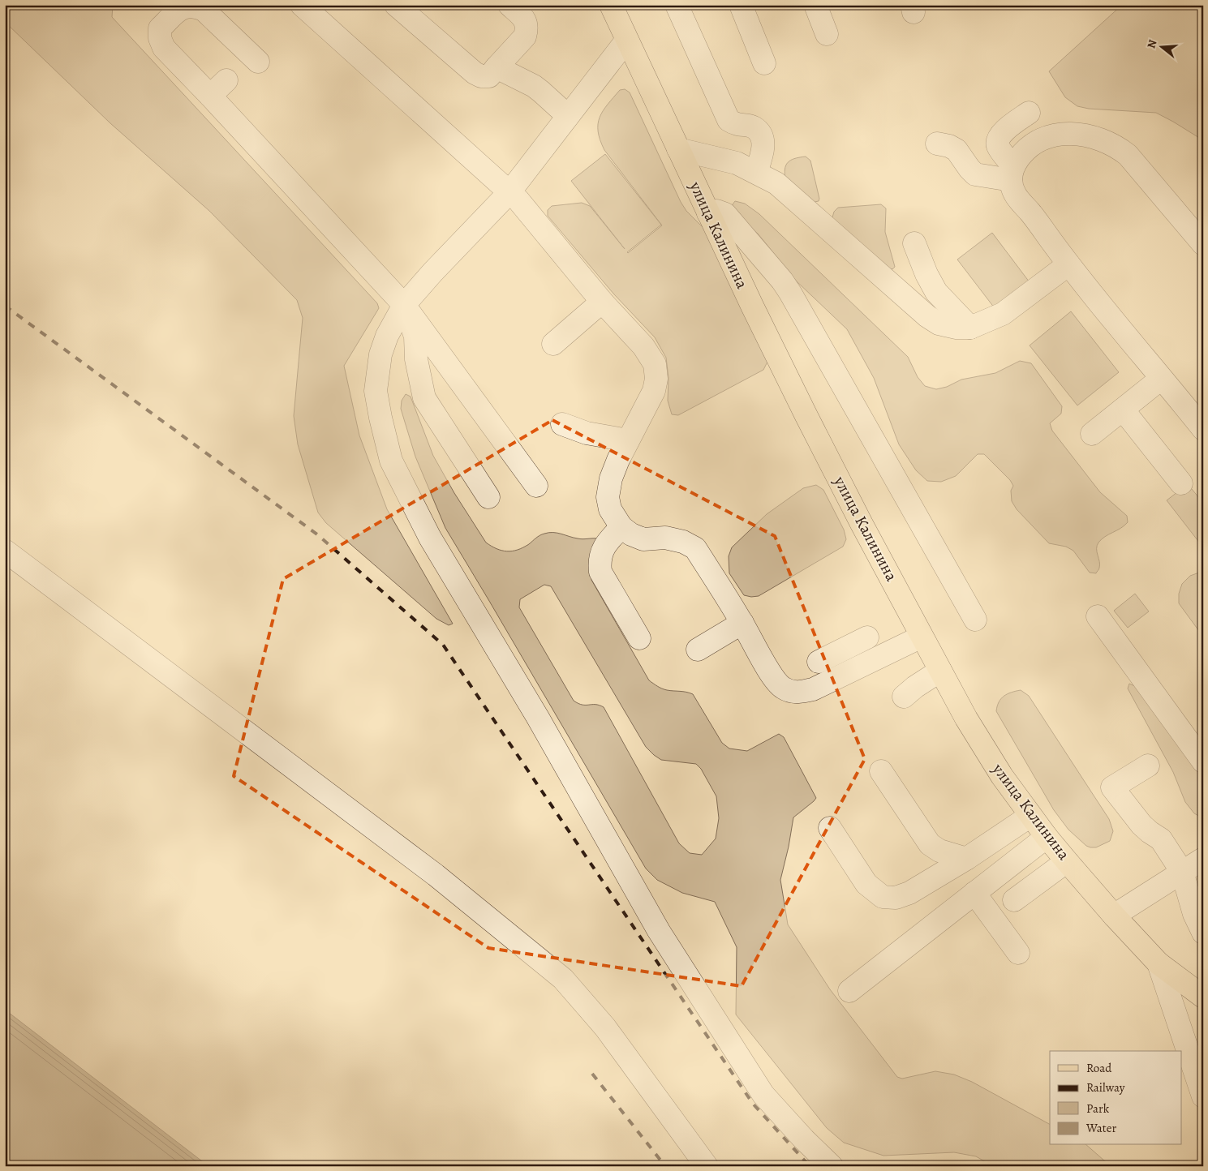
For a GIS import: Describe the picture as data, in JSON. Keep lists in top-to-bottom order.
{
  "streets": {
    "main road": ["улица Калинина"]
  },
  "legend": [
    "Road",
    "Railway",
    "Park",
    "Water"
  ],
  "north": "left"
}
